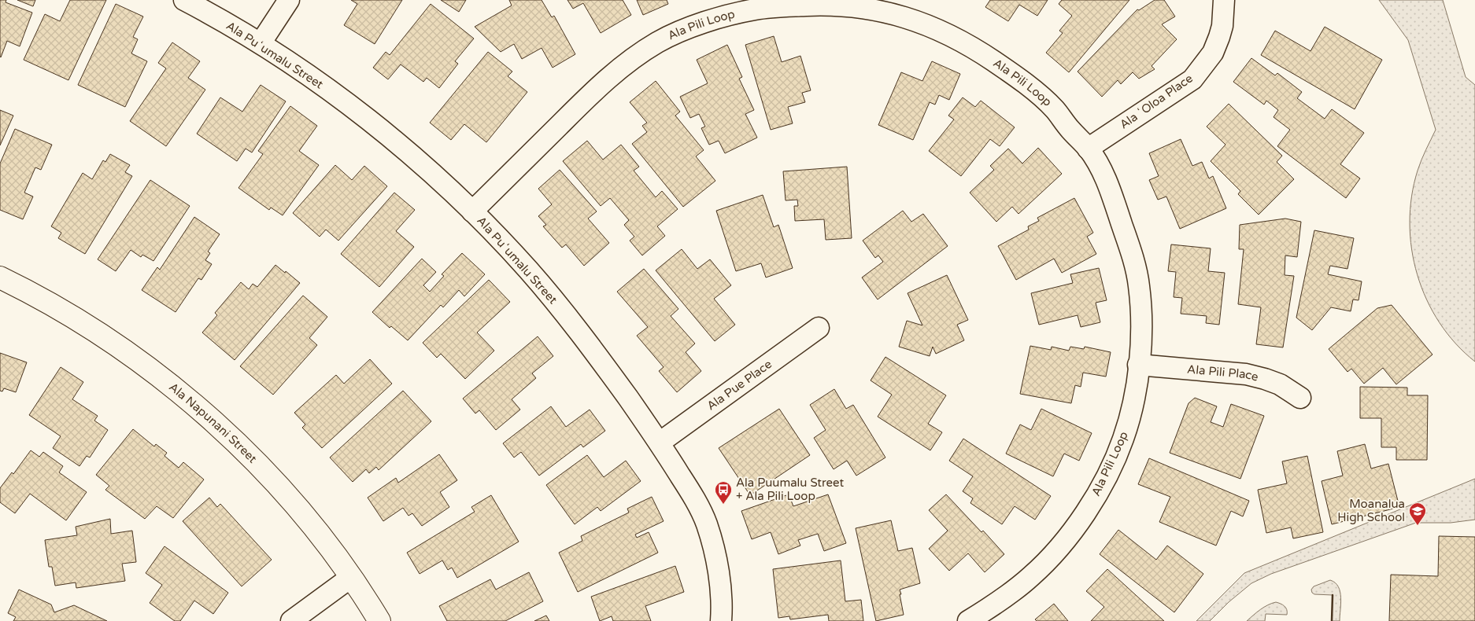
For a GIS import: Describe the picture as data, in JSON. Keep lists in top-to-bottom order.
{
  "streets": {
    "street": [
      "Ala Pili Loop",
      "Ala Puʻumalu Street",
      "Ala ʻOloa Place",
      "Ala Pili Place",
      "Ala Pue Place",
      "Ala Napunani Street"
    ]
  },
  "crossings": [
    ["Ala Pili Loop", "Ala Puʻumalu Street"],
    ["Ala Pili Loop", "Ala ʻOloa Place"],
    ["Ala Pili Loop", "Ala Pili Place"],
    ["Ala Puʻumalu Street", "Ala Pue Place"]
  ],
  "places": {
    "bus stop": ["Ala Puumalu Street + Ala Pili Loop"],
    "school or university": ["Moanalua High School"]
  }
}
